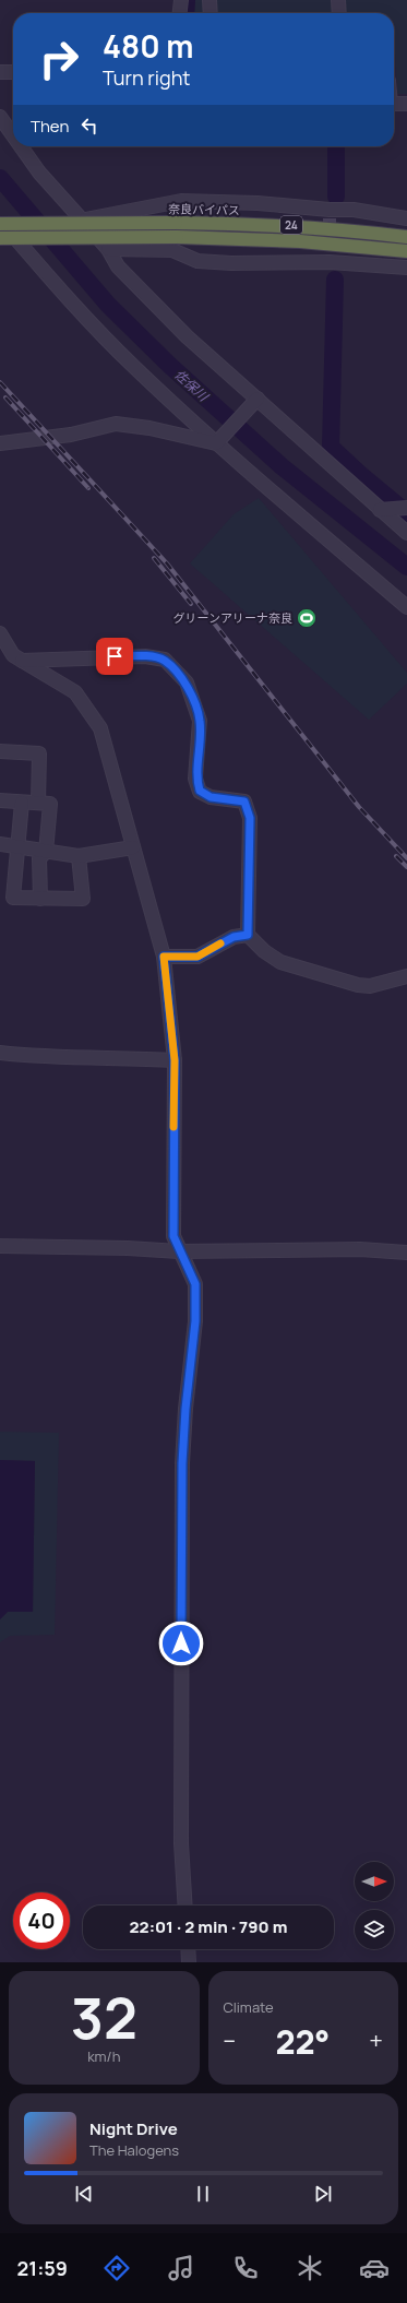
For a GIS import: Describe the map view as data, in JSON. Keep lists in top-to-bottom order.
{
  "streets": {
    "highway": ["奈良バイパス", "24"]
  },
  "water": ["佐保川"],
  "places": {
    "sports": ["グリーンアリーナ奈良"]
  },
  "north": "right",
  "page": {
    "turn": ["480 m", "Turn right"],
    "then": "Then",
    "limit": "40",
    "trip": "22:01 · 2 min · 790 m",
    "tile": [
      ["32", "km/h"],
      "Climate"
    ],
    "heat": ["−", "22°", "+"],
    "song": ["Night Drive", "The Halogens"],
    "tabs": "21:59"
  }
}
